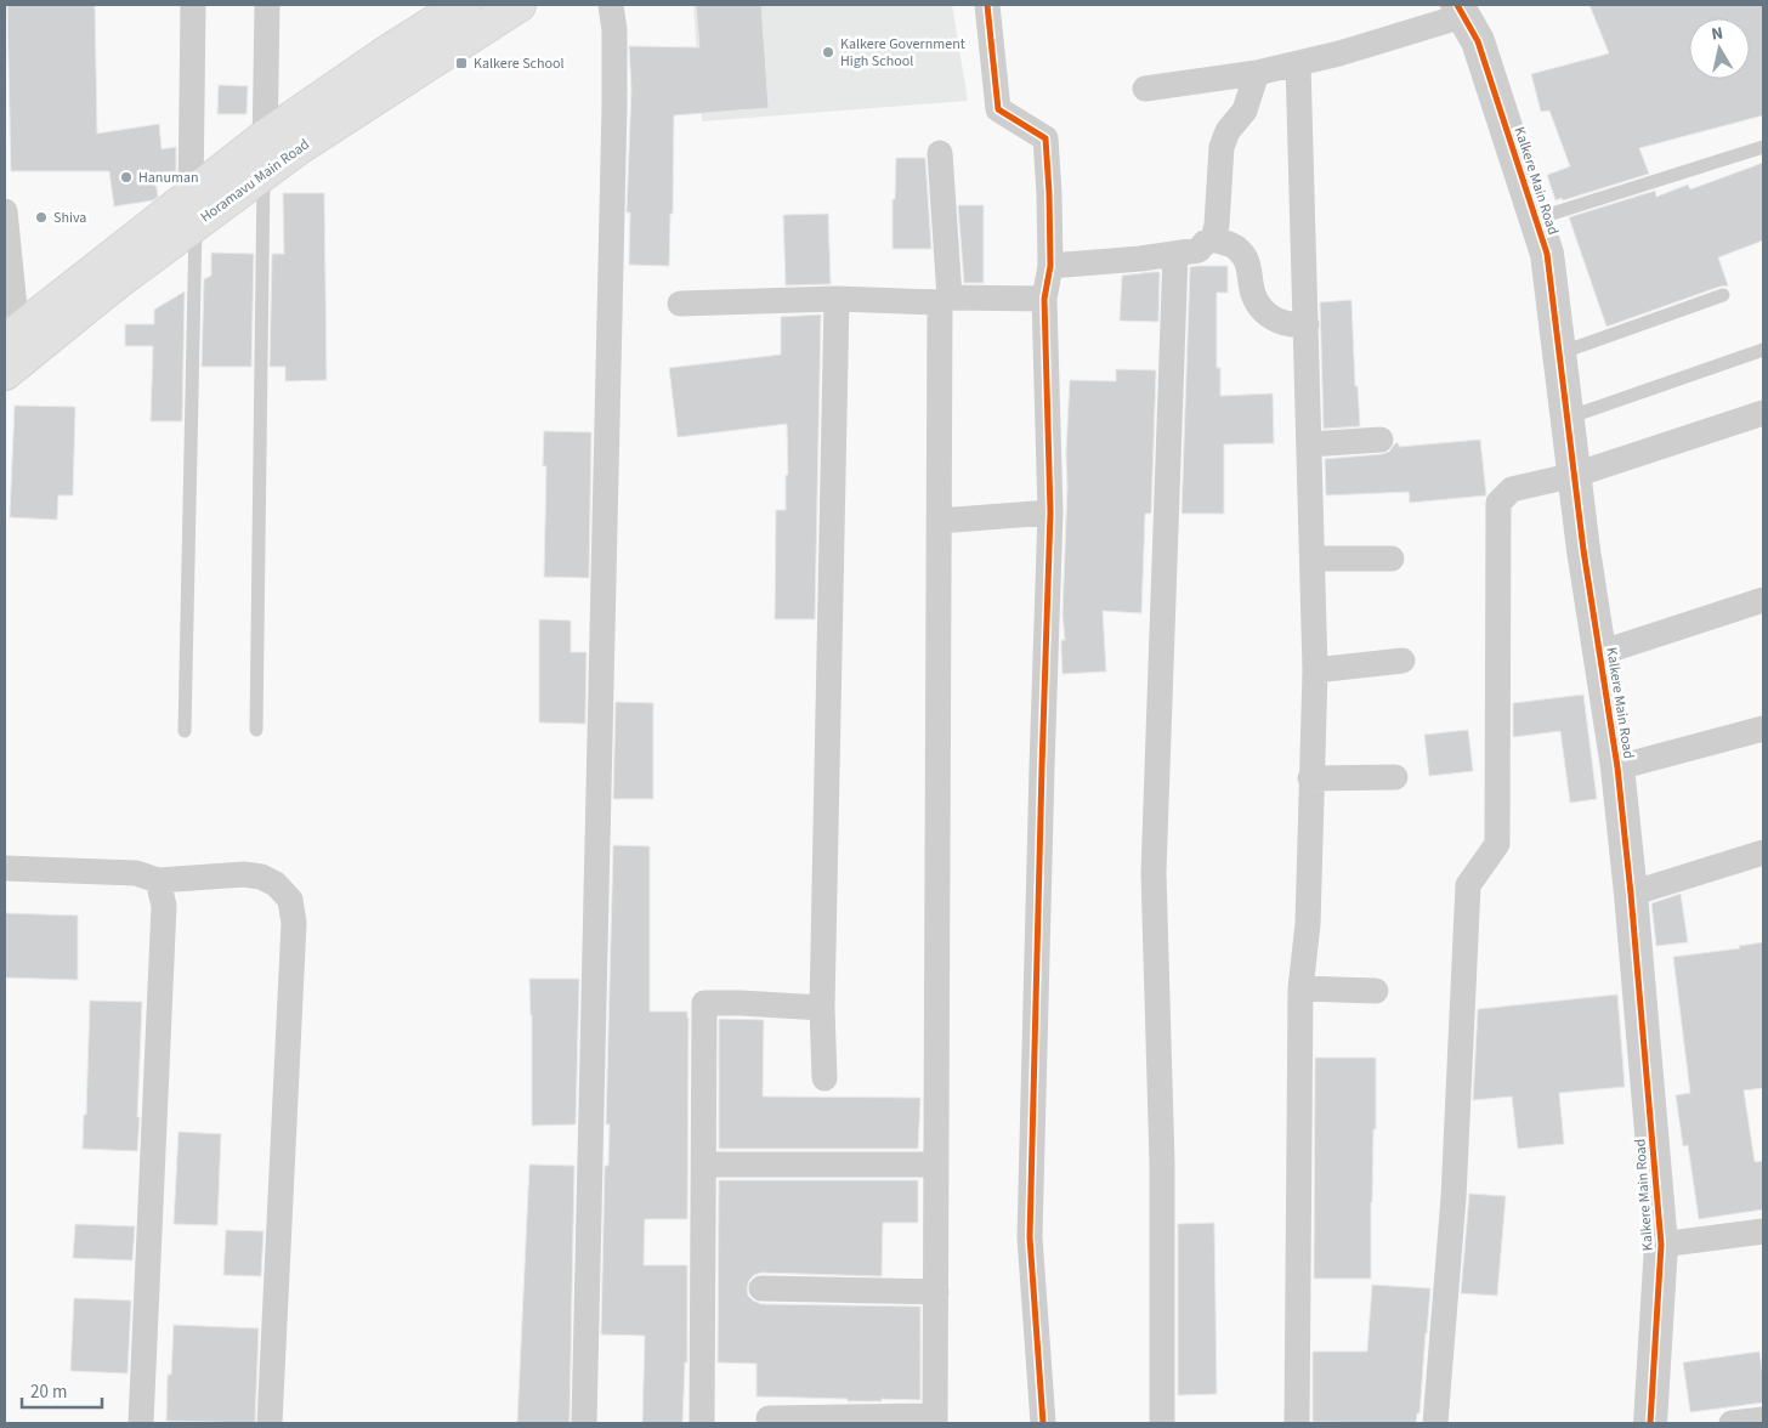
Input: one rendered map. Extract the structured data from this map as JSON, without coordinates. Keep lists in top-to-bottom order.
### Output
{
  "streets": {
    "main road": ["Horamavu Main Road"],
    "street": ["Kalkere Main Road"]
  },
  "places": {
    "other": ["Kalkere Government High School", "Hanuman", "Shiva"],
    "transit": ["Kalkere School"]
  },
  "scale_bar": "20 m",
  "north": "top"
}
